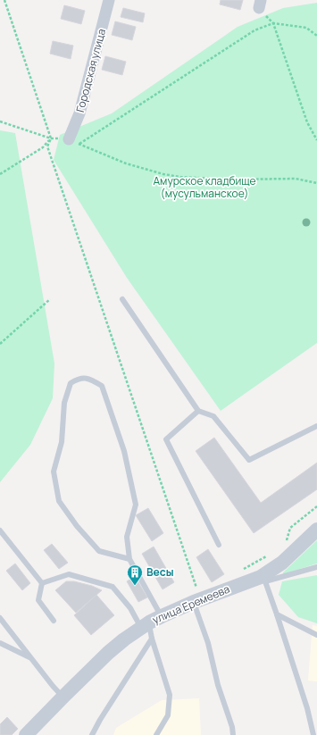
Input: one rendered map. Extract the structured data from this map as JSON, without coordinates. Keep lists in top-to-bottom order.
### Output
{
  "streets": {
    "street": ["Городская улица", "улица Еремеева"]
  },
  "parks": ["Амурское кладбище (мусульманское)"],
  "places": {
    "building": ["Весы"]
  }
}
